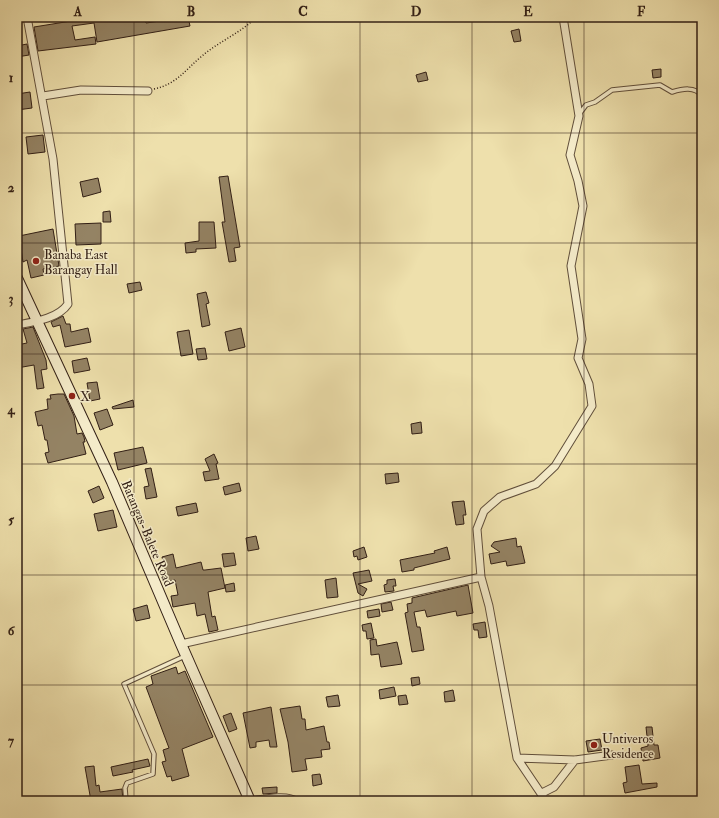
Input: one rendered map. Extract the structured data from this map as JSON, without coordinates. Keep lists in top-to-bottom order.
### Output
{
  "streets": {
    "main road": ["Batangas-Balete Road"]
  },
  "places": ["Banaba East Barangay Hall", "X", "Untiveros Residence"],
  "grid": {
    "columns": [
      "A",
      "B",
      "C",
      "D",
      "E",
      "F"
    ],
    "rows": [
      "1",
      "2",
      "3",
      "4",
      "5",
      "6",
      "7"
    ]
  }
}
